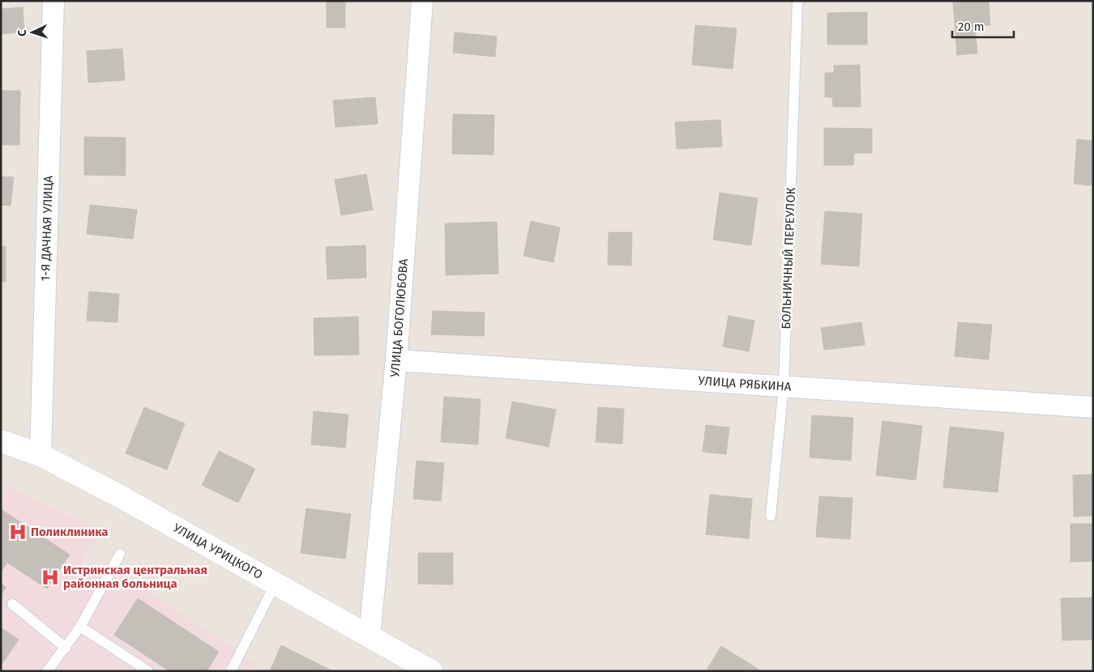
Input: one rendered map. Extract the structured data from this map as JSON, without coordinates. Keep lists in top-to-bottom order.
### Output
{
  "streets": {
    "street": [
      "1-Я ДАЧНАЯ УЛИЦА",
      "УЛИЦА БОГОЛЮБОВА",
      "УЛИЦА РЯБКИНА",
      "УЛИЦА УРИЦКОГО"
    ],
    "lane": ["БОЛЬНИЧНЫЙ ПЕРЕУЛОК"]
  },
  "crossings": [
    ["1-Я ДАЧНАЯ УЛИЦА", "УЛИЦА УРИЦКОГО"],
    ["БОЛЬНИЧНЫЙ ПЕРЕУЛОК", "УЛИЦА РЯБКИНА"],
    ["УЛИЦА БОГОЛЮБОВА", "УЛИЦА РЯБКИНА"],
    ["УЛИЦА БОГОЛЮБОВА", "УЛИЦА УРИЦКОГО"]
  ],
  "places": {
    "hospital": ["Поликлиника", "Истринская центральная районная больница"]
  },
  "scale_bar": "20 m",
  "north": "left"
}
